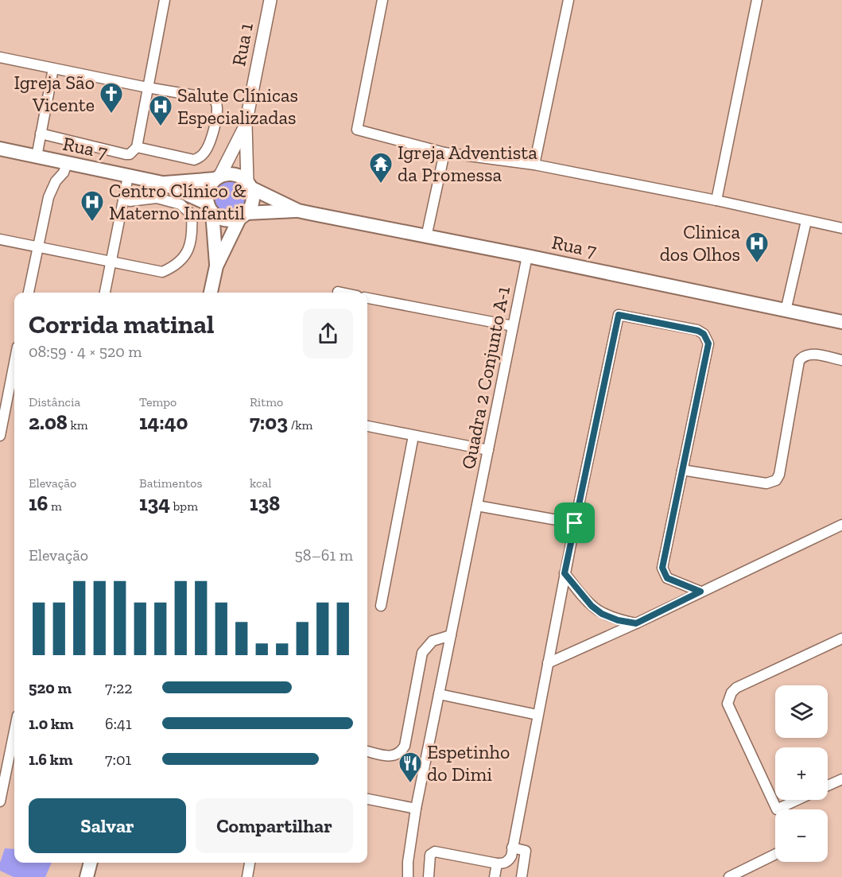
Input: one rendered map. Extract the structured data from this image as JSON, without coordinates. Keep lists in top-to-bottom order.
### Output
{
  "streets": {
    "main road": ["Rua 7"],
    "street": ["Rua 1", "Quadra 2 Conjunto A-1"]
  },
  "crossings": [
    ["Rua 7", "Quadra 2 Conjunto A-1"]
  ],
  "places": {
    "church": ["Igreja São Vicente"],
    "hospital": ["Salute Clínicas Especializadas", "Centro Clínico & Materno Infantil", "Clinica dos Olhos"],
    "temple": ["Igreja Adventista da Promessa"],
    "restaurant": ["Espetinho do Dimi"]
  },
  "page": {
    "heading": ["Corrida matinal", "08:59 · 4 × 520 m"],
    "stats": [
      ["Distância", "2.08 km"],
      ["Tempo", "14:40"],
      ["Ritmo", "7:03 /km"],
      ["Elevação", "16 m"],
      ["Batimentos", "134 bpm"],
      ["kcal", "138"]
    ],
    "chart": ["Elevação", "58–61 m"],
    "list": [
      {
        "name": "520 m",
        "note": "7:22"
      },
      {
        "name": "1.0 km",
        "note": "6:41"
      },
      {
        "name": "1.6 km",
        "note": "7:01"
      }
    ],
    "map_buttons": ["+", "−"],
    "buttons": ["Salvar", "Compartilhar"]
  }
}
